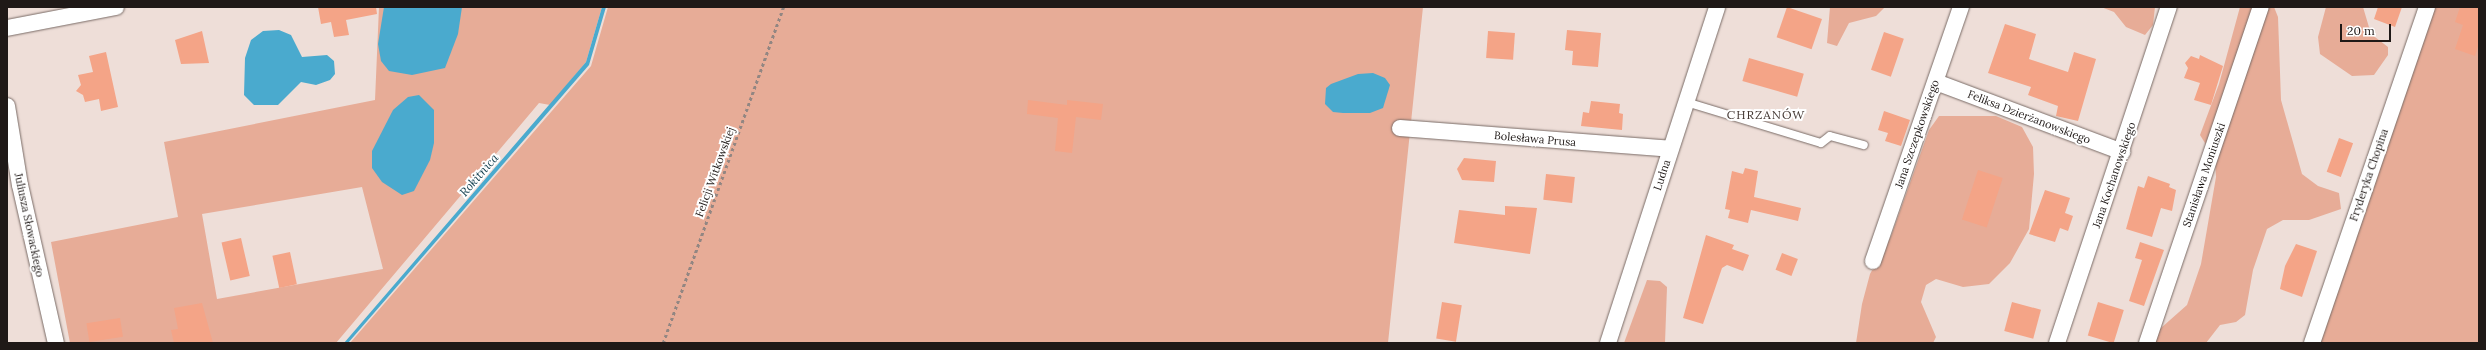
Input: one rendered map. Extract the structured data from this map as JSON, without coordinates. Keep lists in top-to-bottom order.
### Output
{
  "streets": {
    "street": [
      "Feliksa Dzierżanowskiego",
      "Jana Szczepkowskiego",
      "Bolesława Prusa",
      "Ludna",
      "Jana Kochanowskiego",
      "Stanisława Moniuszki",
      "Fryderyka Chopina",
      "Juliusza Słowackiego"
    ],
    "path": ["Felicji Witkowskiej"]
  },
  "crossings": [
    ["Feliksa Dzierżanowskiego", "Jana Szczepkowskiego"],
    ["Feliksa Dzierżanowskiego", "Jana Kochanowskiego"],
    ["Bolesława Prusa", "Ludna"]
  ],
  "districts": ["CHRZANÓW"],
  "water": ["Rokitnica"],
  "scale_bar": "20 m"
}
